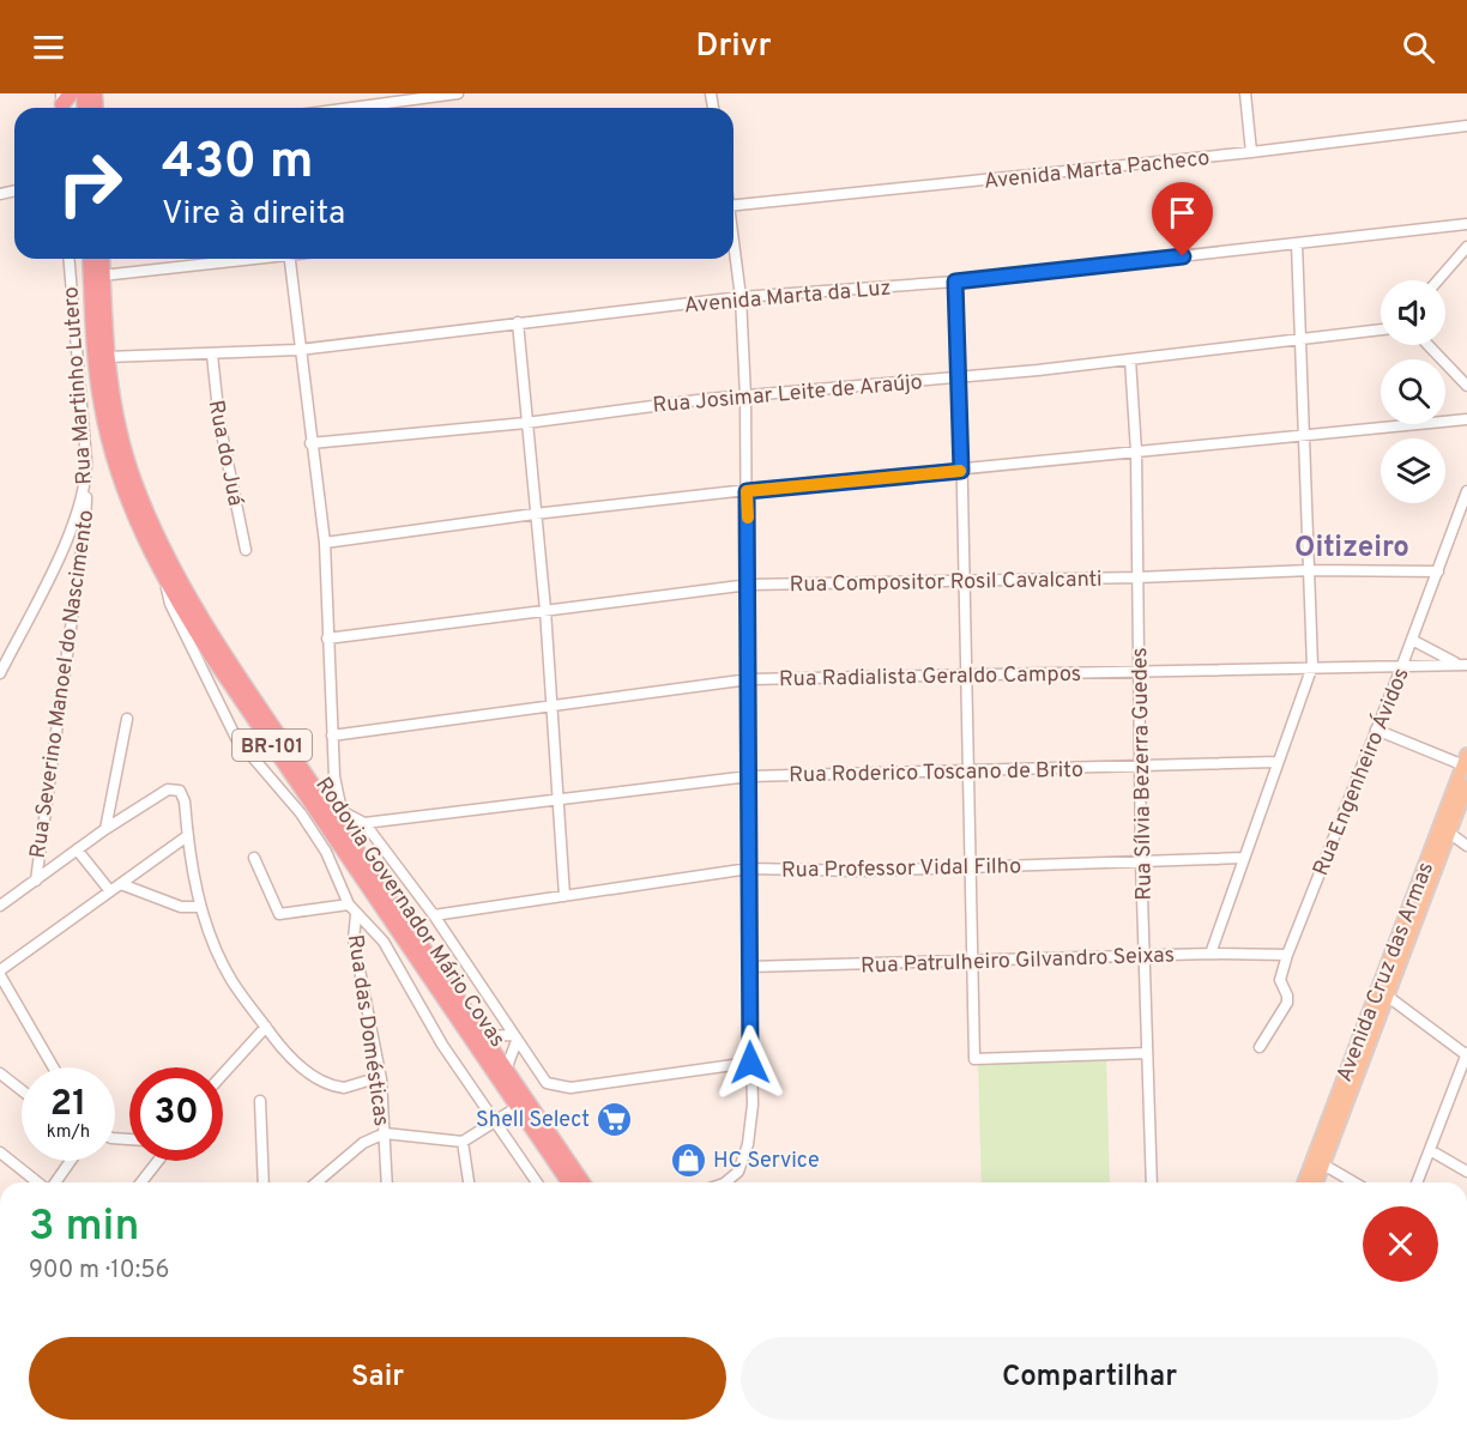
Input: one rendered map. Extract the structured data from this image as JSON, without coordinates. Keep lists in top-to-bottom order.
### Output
{
  "streets": {
    "highway": ["BR-101", "Rodovia Governador Mário Covas"],
    "main road": ["Avenida Cruz das Armas"],
    "street": [
      "Avenida Marta Pacheco",
      "Avenida Marta da Luz",
      "Rua Martinho Lutero",
      "Rua Josimar Leite de Araújo",
      "Rua do Juá",
      "Rua Compositor Rosil Cavalcanti",
      "Rua Radialista Geraldo Campos",
      "Rua Severino Manoel do Nascimento",
      "Rua Roderico Toscano de Brito",
      "Rua Engenheiro Ávidos",
      "Rua Sílvia Bezerra Guedes",
      "Rua Professor Vidal Filho",
      "Rua Patrulheiro Gilvandro Seixas",
      "Rua das Domésticas"
    ]
  },
  "crossings": [
    ["Avenida Marta da Luz", "Rua do Juá"],
    ["Avenida Marta da Luz", "Rodovia Governador Mário Covas"],
    ["Rua Martinho Lutero", "Rua Severino Manoel do Nascimento"],
    ["Rua Josimar Leite de Araújo", "Rua Sílvia Bezerra Guedes"],
    ["Rua Compositor Rosil Cavalcanti", "Rua Engenheiro Ávidos"],
    ["Rua Compositor Rosil Cavalcanti", "Rua Sílvia Bezerra Guedes"],
    ["Rua Radialista Geraldo Campos", "Rua Engenheiro Ávidos"],
    ["Rua Radialista Geraldo Campos", "Rua Sílvia Bezerra Guedes"],
    ["Rua Roderico Toscano de Brito", "Rua Sílvia Bezerra Guedes"],
    ["Rua Engenheiro Ávidos", "Rua Patrulheiro Gilvandro Seixas"],
    ["Rua Sílvia Bezerra Guedes", "Rua Professor Vidal Filho"],
    ["Rua Sílvia Bezerra Guedes", "Rua Patrulheiro Gilvandro Seixas"]
  ],
  "districts": ["Oitizeiro"],
  "places": {
    "supermarket": ["Shell Select"],
    "shop": ["HC Service"]
  },
  "page": {
    "header": "Drivr",
    "turn": ["430 m", "Vire à direita"],
    "speed": "21 km/h",
    "limit": "30",
    "heading": ["3 min", "900 m · 10:56"],
    "buttons": ["Sair", "Compartilhar"]
  }
}
